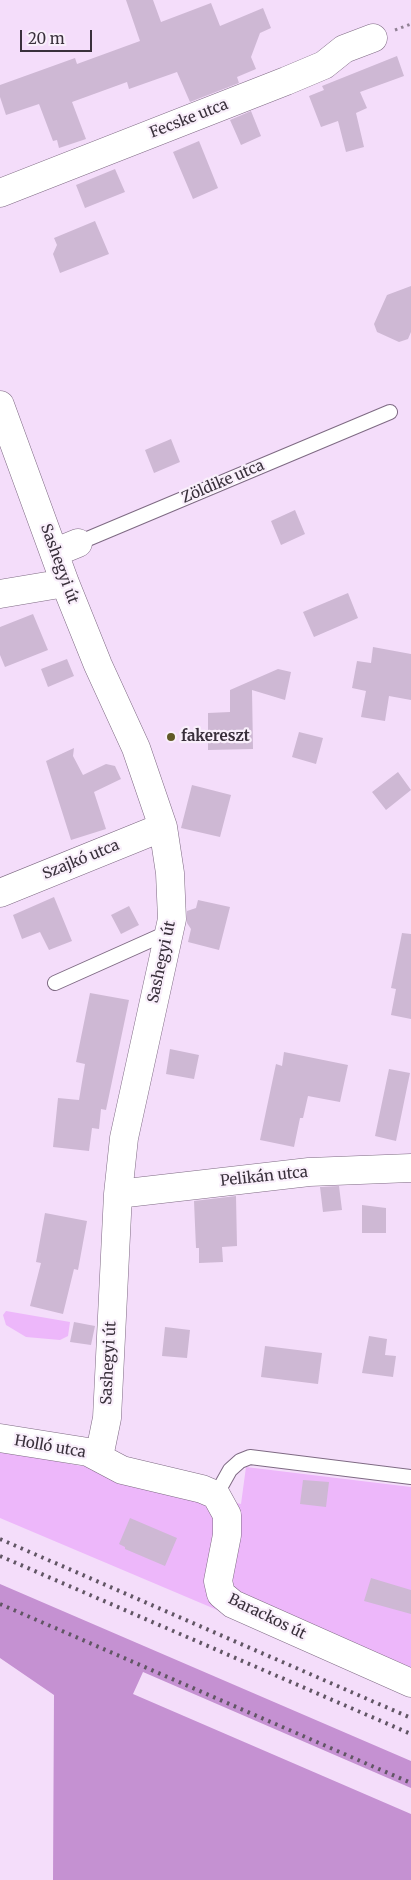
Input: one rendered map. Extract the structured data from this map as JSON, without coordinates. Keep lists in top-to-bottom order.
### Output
{
  "streets": {
    "street": [
      "Fecske utca",
      "Sashegyi út",
      "Szajkó utca",
      "Pelikán utca",
      "Holló utca",
      "Barackos út"
    ],
    "lane": ["Zöldike utca"]
  },
  "crossings": [
    ["Zöldike utca", "Sashegyi út"],
    ["Sashegyi út", "Szajkó utca"],
    ["Sashegyi út", "Pelikán utca"],
    ["Sashegyi út", "Holló utca"]
  ],
  "places": ["fakereszt"],
  "scale_bar": "20 m"
}
